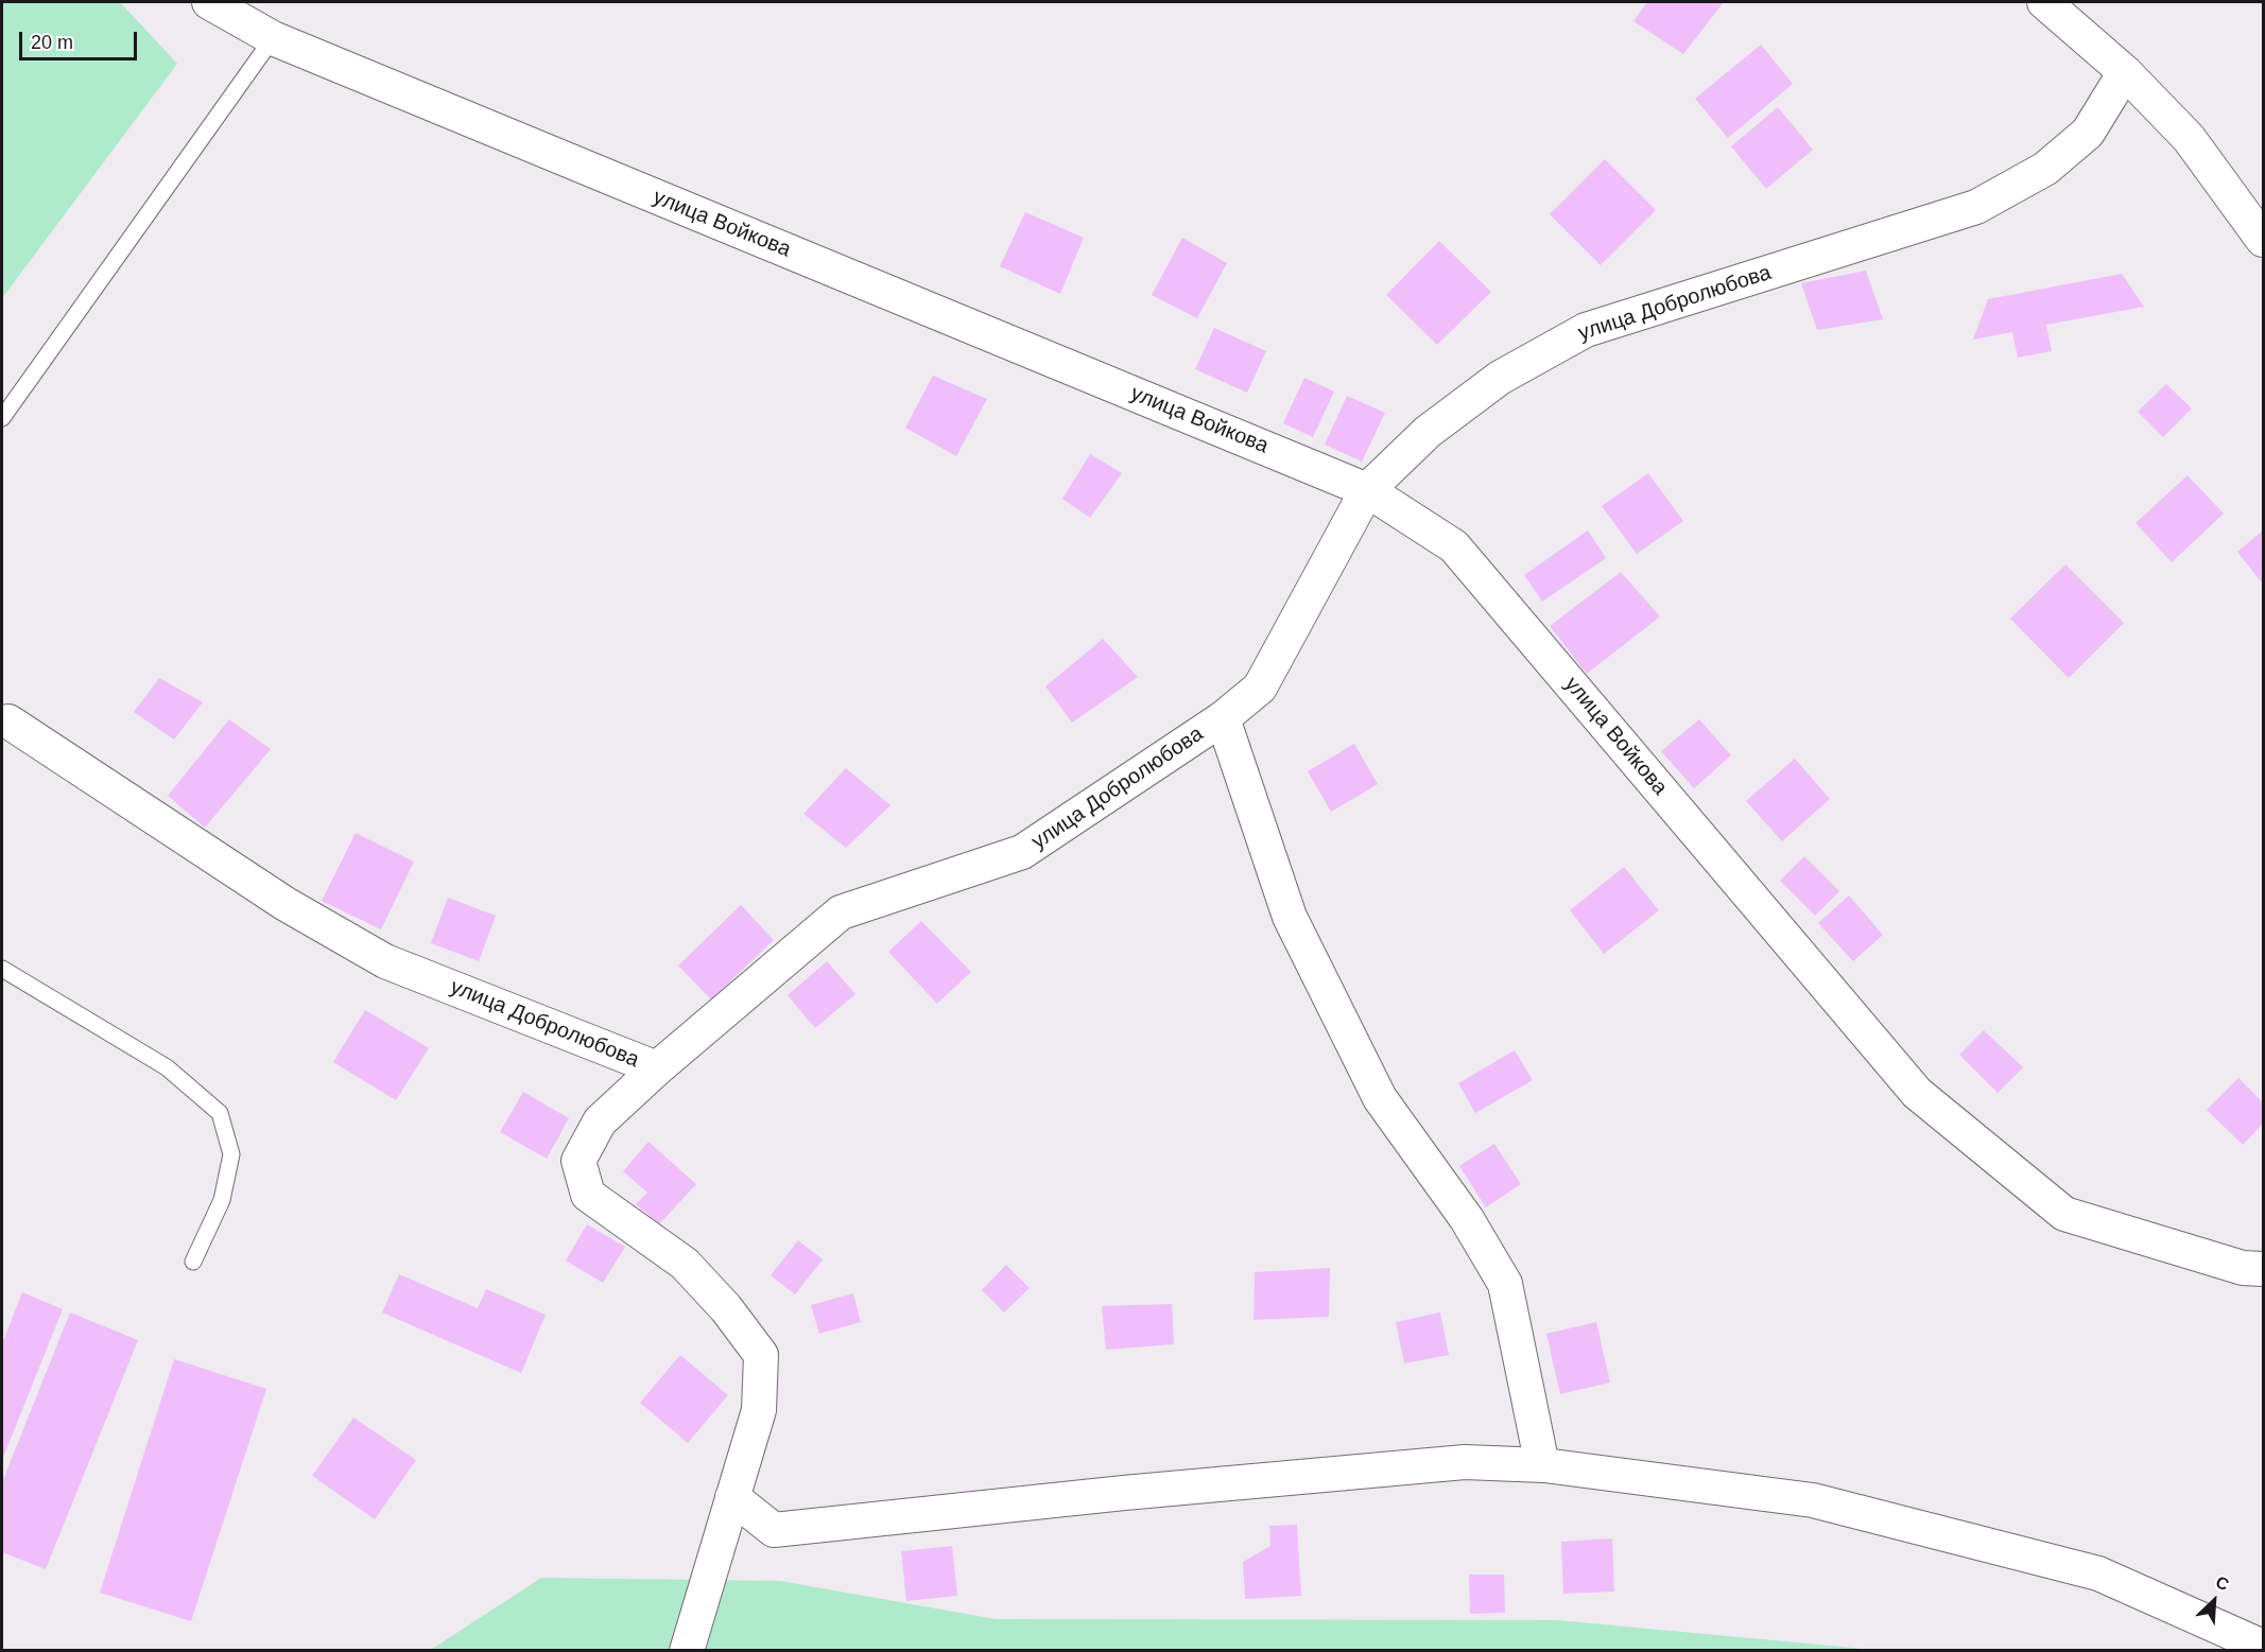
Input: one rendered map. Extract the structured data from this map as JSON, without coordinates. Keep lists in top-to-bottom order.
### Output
{
  "streets": {
    "street": ["улица Войкова", "улица Добролюбова"]
  },
  "crossings": [
    ["улица Войкова", "улица Добролюбова"]
  ],
  "scale_bar": "20 m",
  "north": "top right"
}
